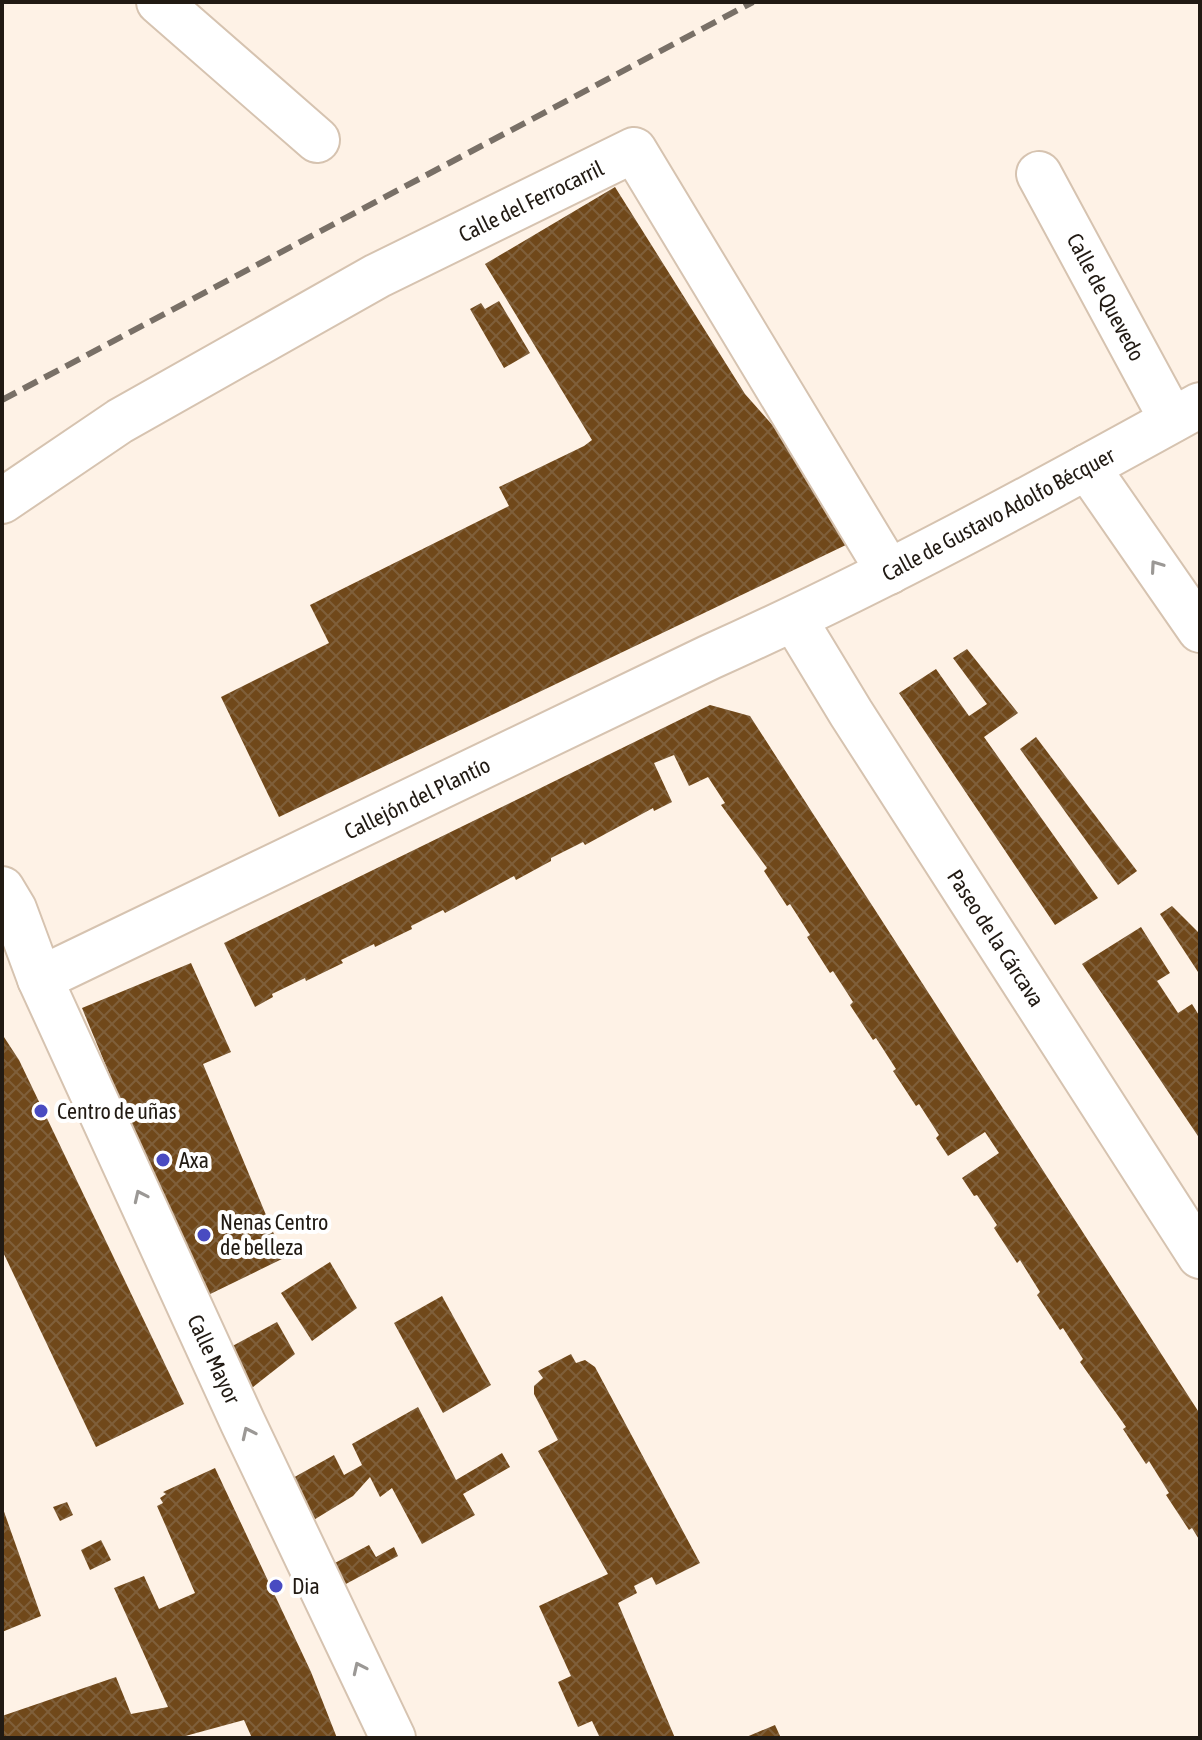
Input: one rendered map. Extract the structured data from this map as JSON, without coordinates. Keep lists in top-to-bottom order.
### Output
{
  "streets": {
    "street": [
      "Calle del Ferrocarril",
      "Calle de Quevedo",
      "Calle de Gustavo Adolfo Bécquer",
      "Callejón del Plantío",
      "Paseo de la Cárcava",
      "Calle Mayor"
    ]
  },
  "crossings": [
    ["Calle del Ferrocarril", "Calle de Gustavo Adolfo Bécquer"],
    ["Calle de Quevedo", "Calle de Gustavo Adolfo Bécquer"],
    ["Calle de Gustavo Adolfo Bécquer", "Callejón del Plantío"],
    ["Calle de Gustavo Adolfo Bécquer", "Paseo de la Cárcava"],
    ["Callejón del Plantío", "Paseo de la Cárcava"],
    ["Callejón del Plantío", "Calle Mayor"]
  ],
  "one_way": ["Calle Mayor"],
  "places": [
    "Centro de uñas",
    "Axa",
    "Nenas Centro de belleza",
    "Dia"
  ]
}
